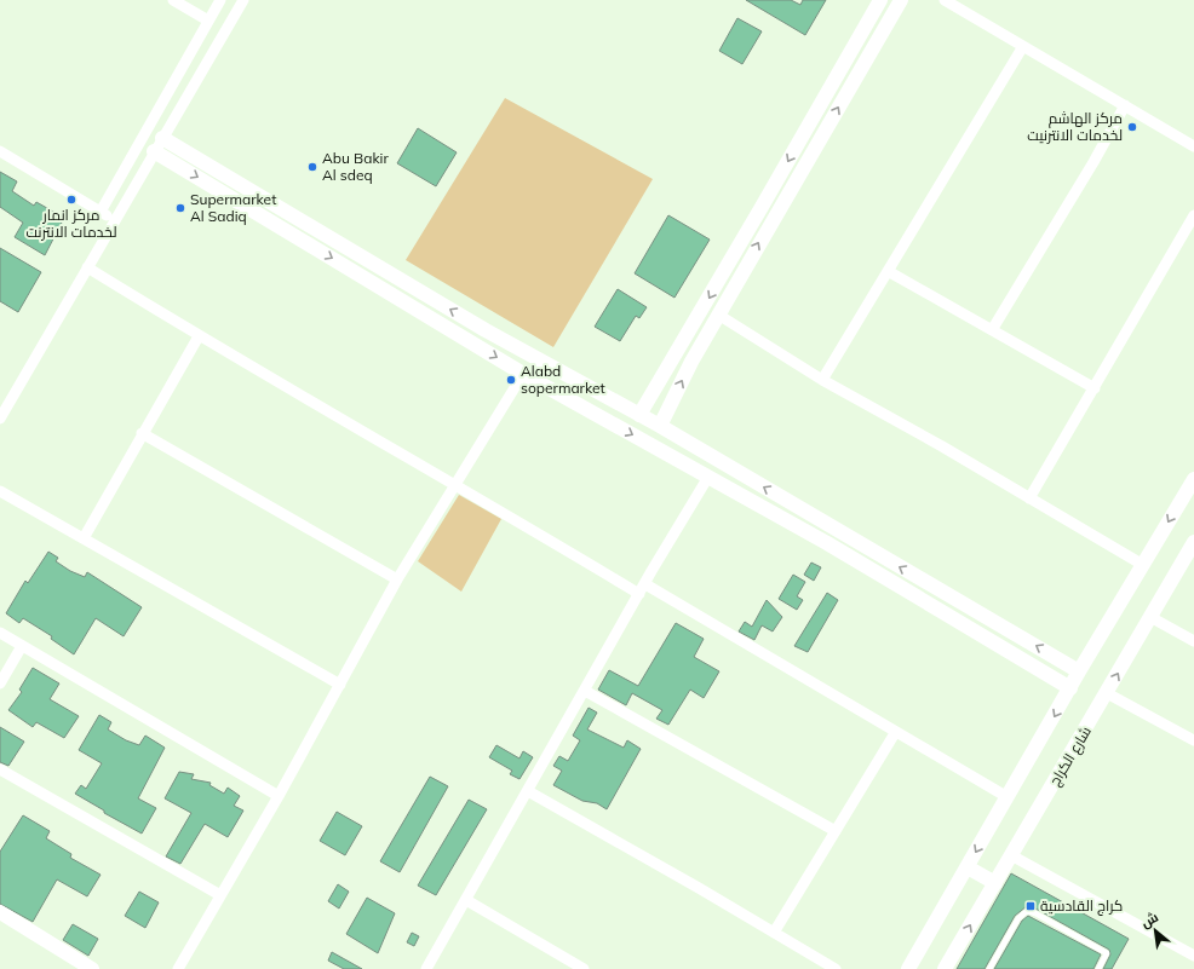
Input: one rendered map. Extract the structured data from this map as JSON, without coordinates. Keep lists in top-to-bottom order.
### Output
{
  "streets": {
    "street": ["شارع الكراج"]
  },
  "places": {
    "other": [
      "مركز الهاشم لخدمات الانترنيت",
      "Abu Bakir Al sdeq",
      "مركز انمار لخدمات الانترنت",
      "Supermarket Al Sadiq",
      "Alabd sopermarket"
    ],
    "transit": ["كراج القادسية"]
  },
  "north": "top left"
}
